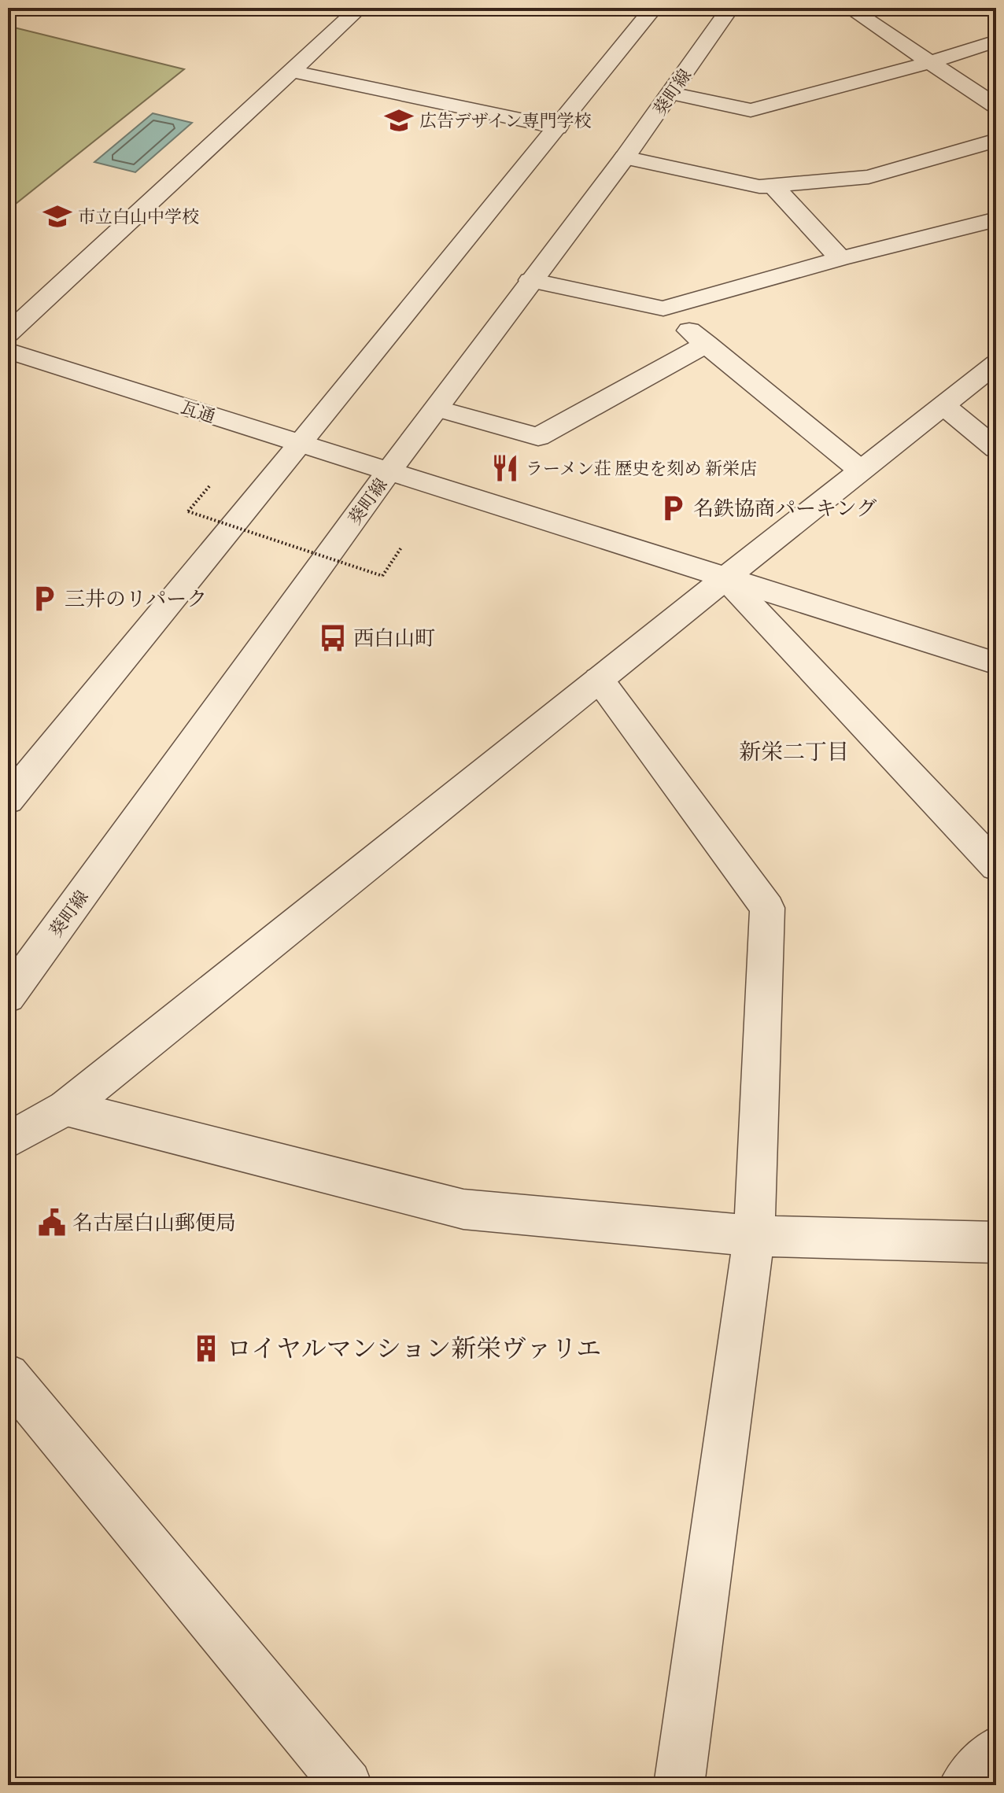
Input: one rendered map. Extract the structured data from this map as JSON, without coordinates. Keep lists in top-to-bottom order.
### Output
{
  "streets": {
    "street": ["葵町線", "瓦通"]
  },
  "crossings": [
    ["葵町線", "瓦通"]
  ],
  "districts": ["新栄二丁目"],
  "places": {
    "school or university": ["広告デザイン専門学校", "市立白山中学校"],
    "restaurant": ["ラーメン荘 歴史を刻め 新栄店"],
    "parking": ["名鉄協商パーキング", "三井のリパーク"],
    "bus stop": ["西白山町"],
    "public building": ["名古屋白山郵便局"],
    "building": ["ロイヤルマンション新栄ヴァリエ"]
  }
}
